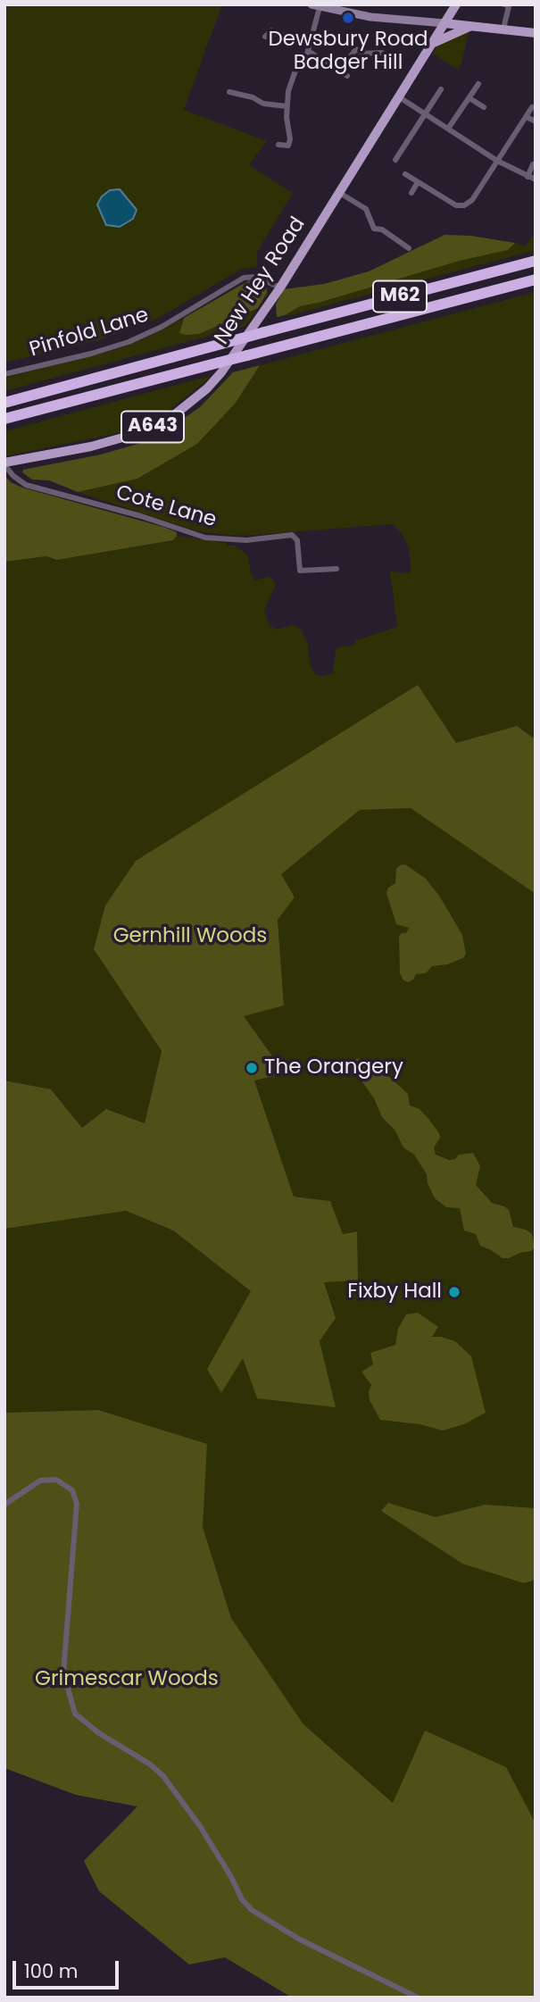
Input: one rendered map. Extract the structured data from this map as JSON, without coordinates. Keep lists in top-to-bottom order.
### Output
{
  "streets": {
    "highway": ["M62"],
    "main road": ["New Hey Road", "A643"],
    "street": ["Pinfold Lane", "Cote Lane"]
  },
  "crossings": [
    ["New Hey Road", "Pinfold Lane"],
    ["New Hey Road", "Cote Lane"]
  ],
  "parks": ["Gernhill Woods", "Grimescar Woods"],
  "places": ["Dewsbury Road Badger Hill", "The Orangery", "Fixby Hall"],
  "scale_bar": "100 m"
}
